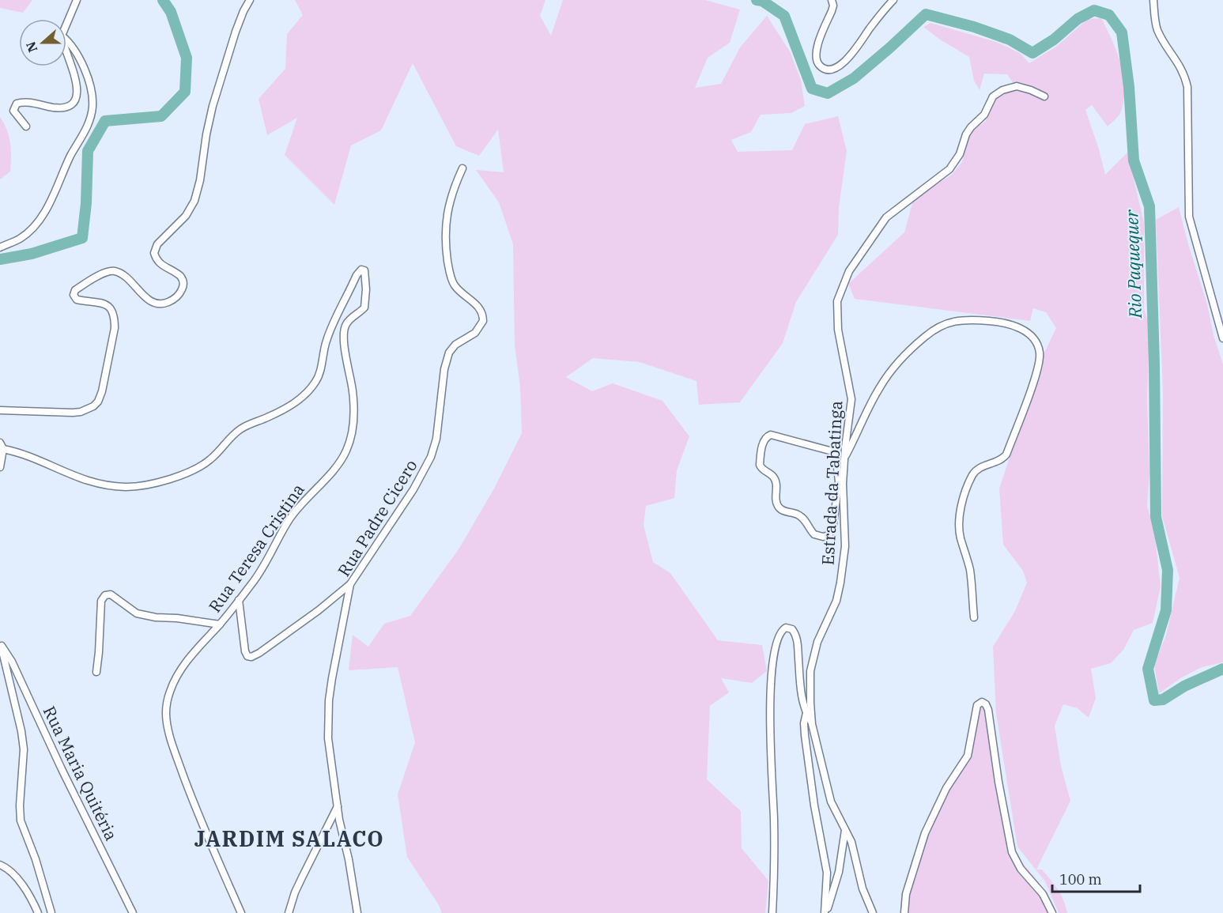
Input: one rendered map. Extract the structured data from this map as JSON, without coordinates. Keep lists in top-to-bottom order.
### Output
{
  "streets": {
    "street": [
      "Estrada da Tabatinga",
      "Rua Padre Cicero",
      "Rua Teresa Cristina",
      "Rua Maria Quitéria"
    ]
  },
  "districts": ["JARDIM SALACO"],
  "water": ["Rio Paquequer"],
  "scale_bar": "100 m",
  "north": "left"
}
